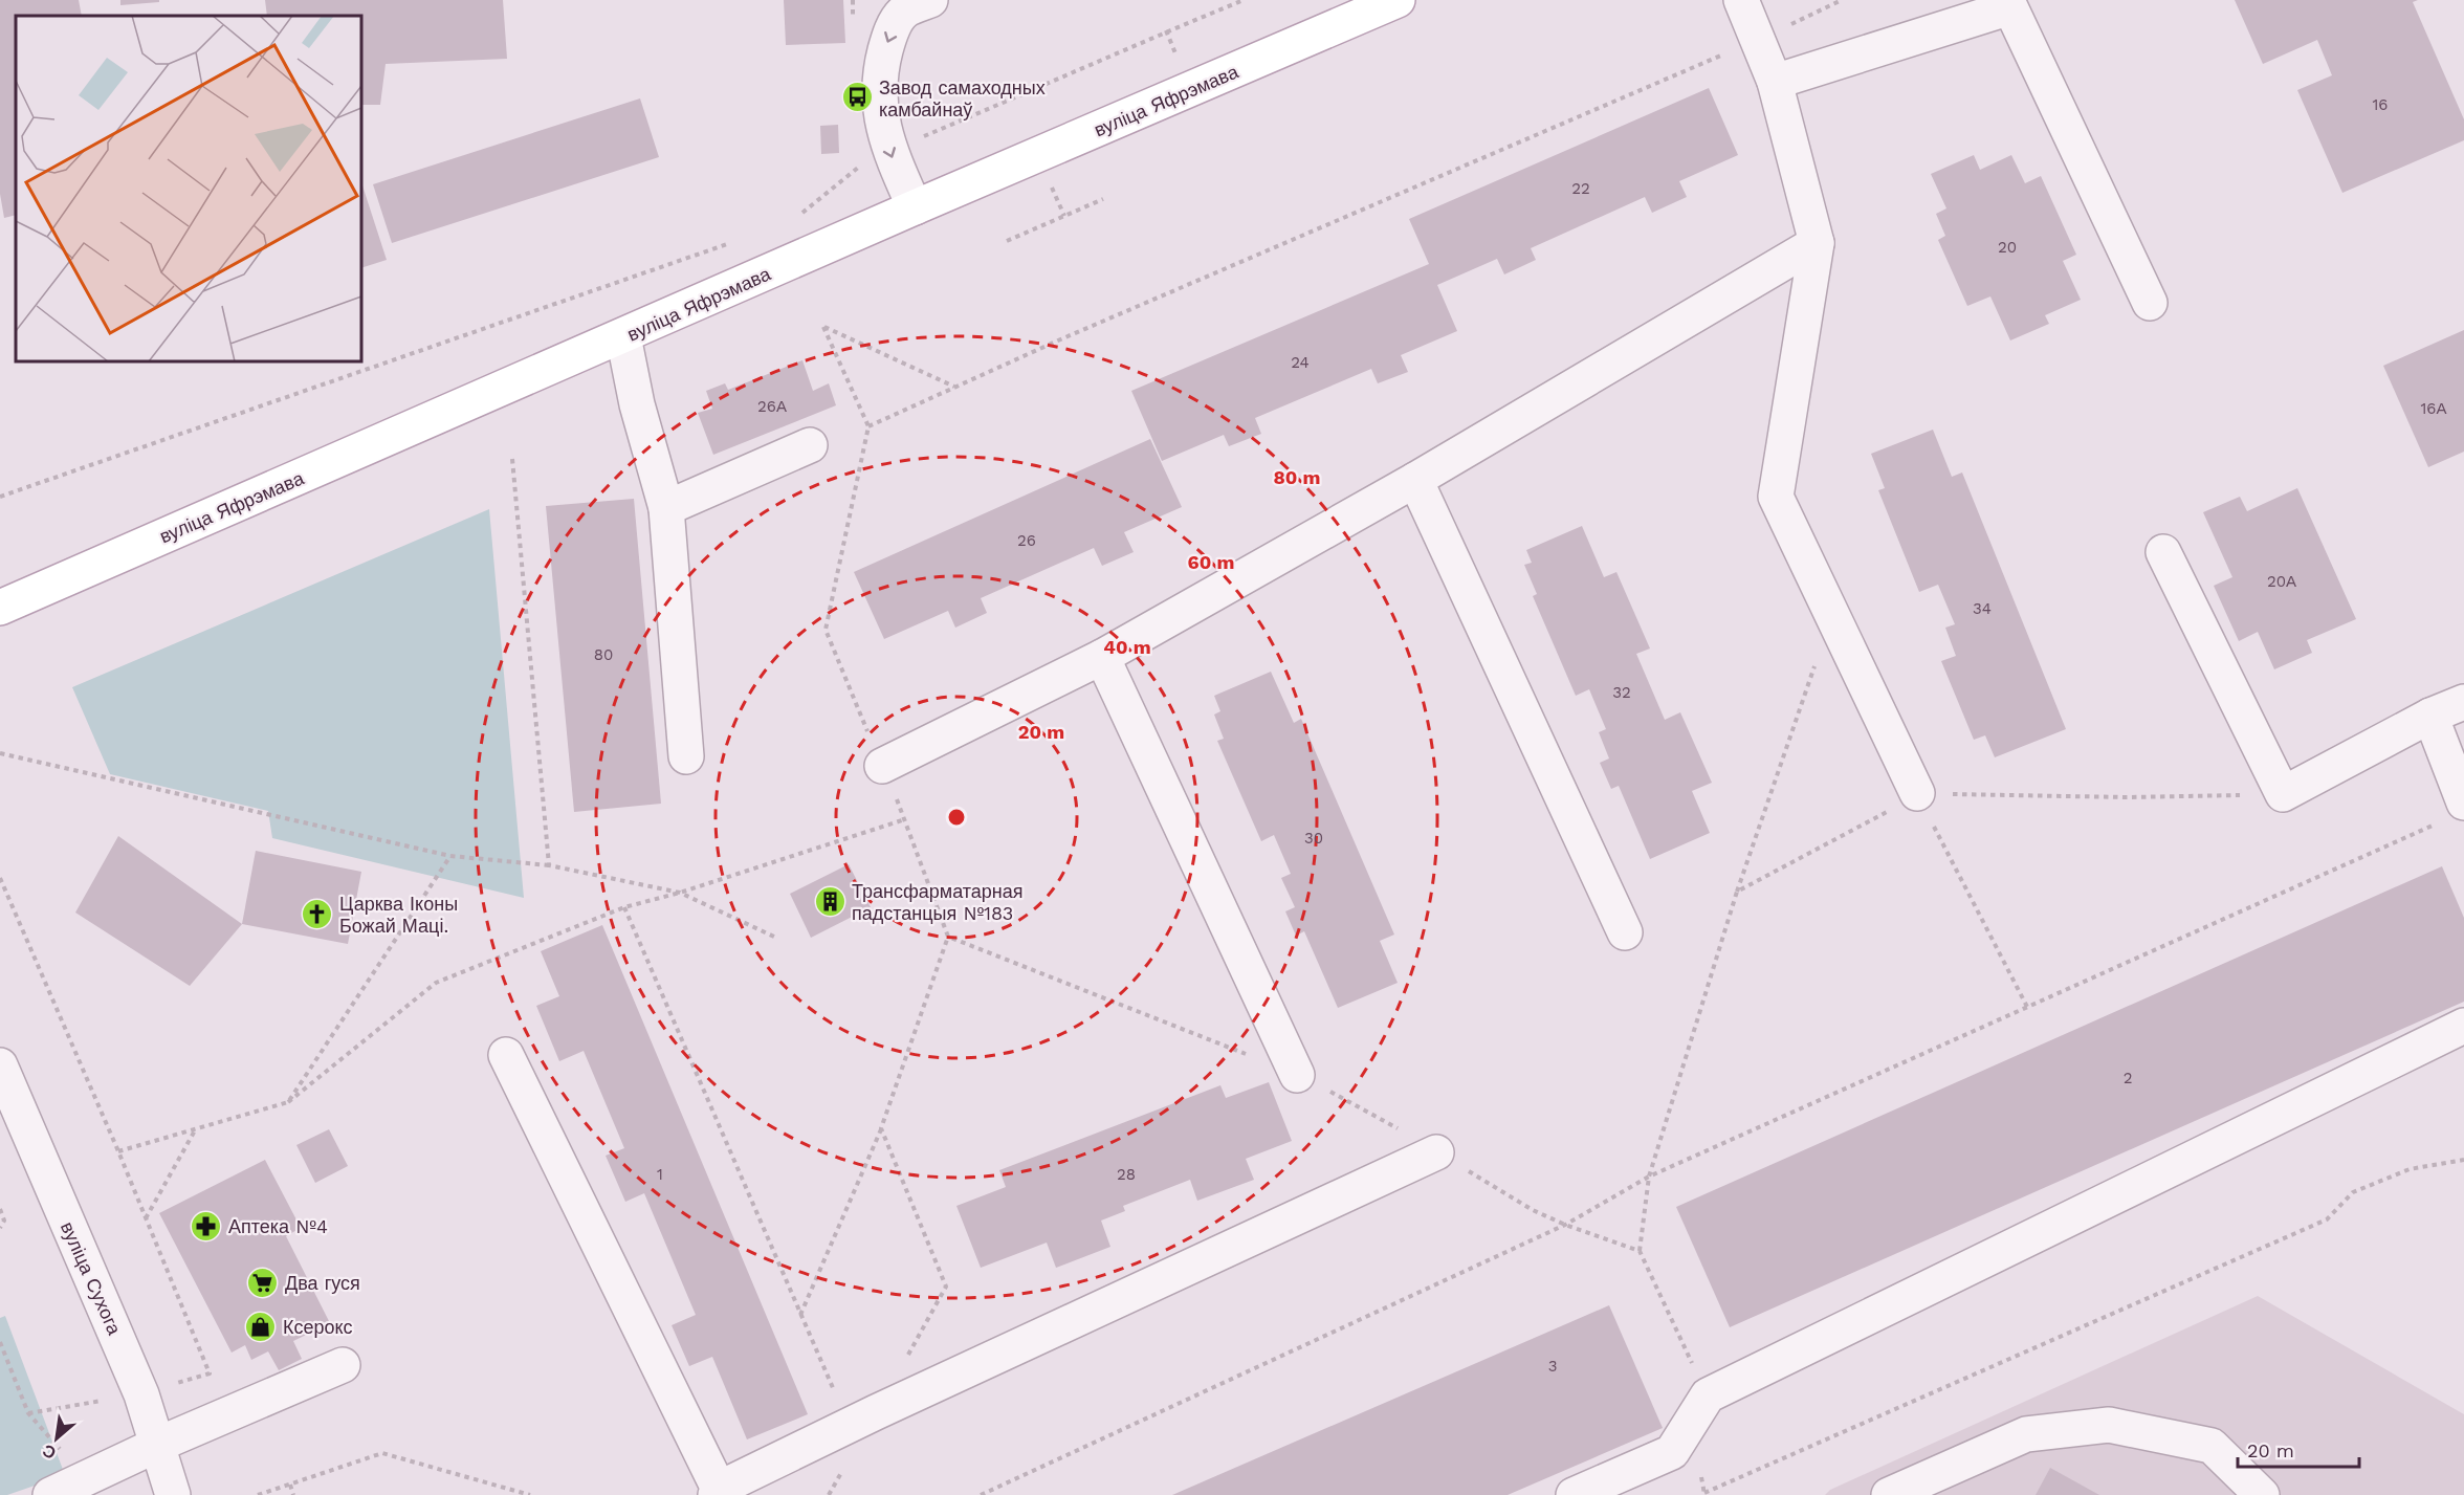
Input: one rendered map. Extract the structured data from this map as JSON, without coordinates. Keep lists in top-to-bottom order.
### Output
{
  "streets": {
    "main road": ["вуліца Яфрэмава"],
    "street": ["вуліца Сухога"]
  },
  "places": {
    "bus stop": ["Завод самаходных камбайнаў"],
    "building": ["Трансфарматарная падстанцыя №183"],
    "church": ["Царква Іконы Божай Маці."],
    "pharmacy": ["Аптека №4"],
    "supermarket": ["Два гуся"],
    "shop": ["Ксерокс"]
  },
  "house_numbers": [
    "16",
    "22",
    "20",
    "24",
    "26А",
    "16А",
    "26",
    "20А",
    "34",
    "80",
    "32",
    "30",
    "2",
    "1",
    "28",
    "3"
  ],
  "scale_bar": "20 m",
  "north": "bottom left",
  "rings": [
    "80 m",
    "60 m",
    "40 m",
    "20 m"
  ]
}
